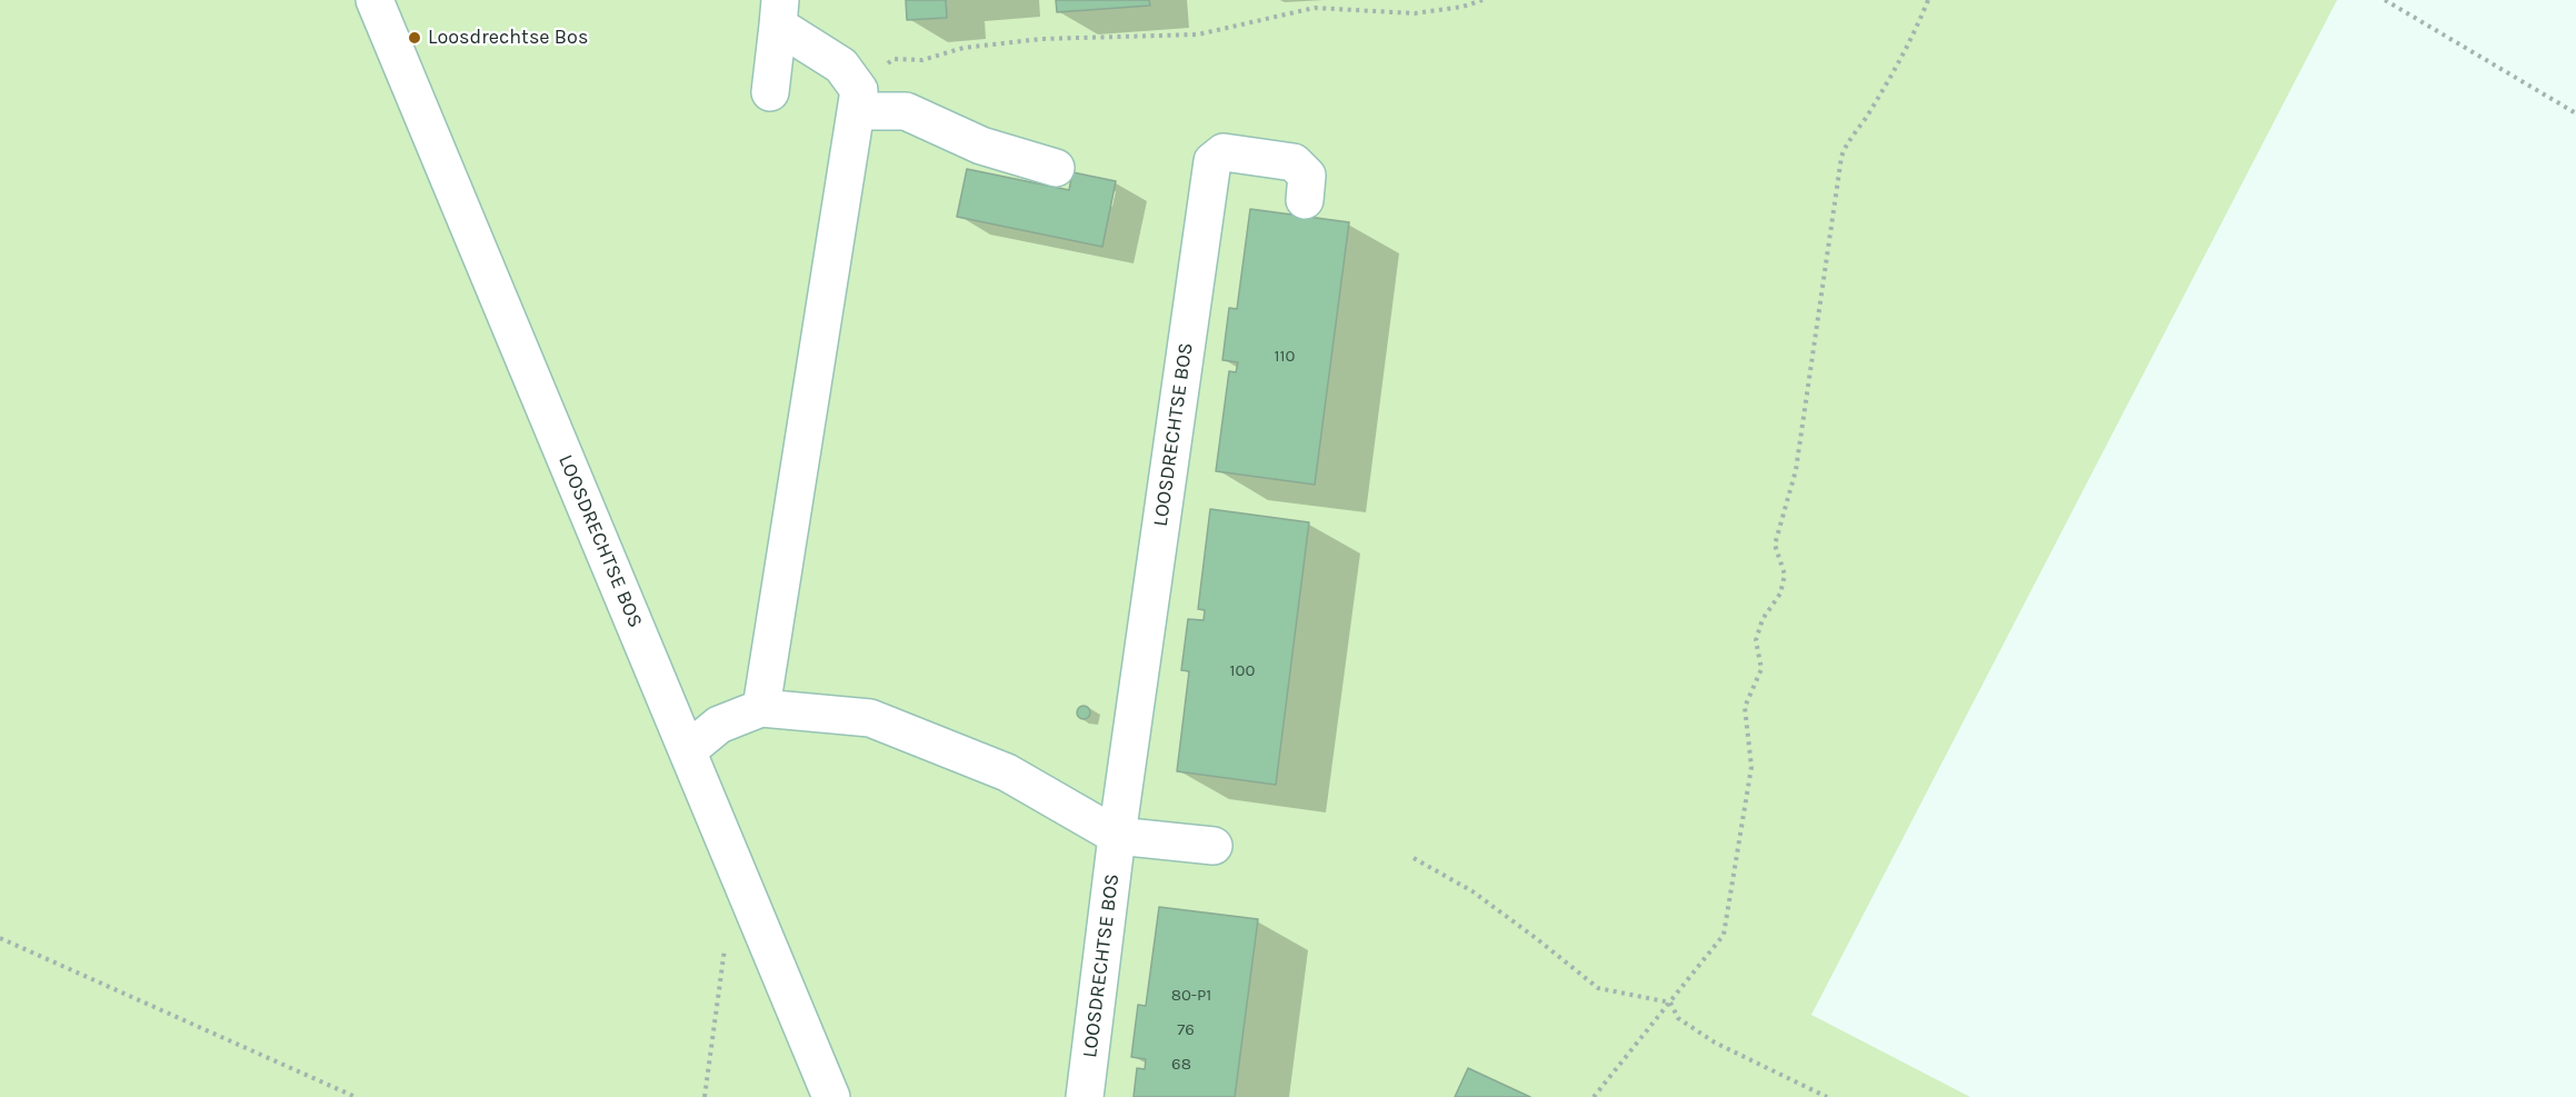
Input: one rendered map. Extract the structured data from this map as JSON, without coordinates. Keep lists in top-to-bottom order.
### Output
{
  "streets": {
    "street": ["LOOSDRECHTSE BOS"]
  },
  "places": ["Loosdrechtse Bos"],
  "house_numbers": [
    "110",
    "100",
    "80-P1",
    "76",
    "68"
  ]
}
